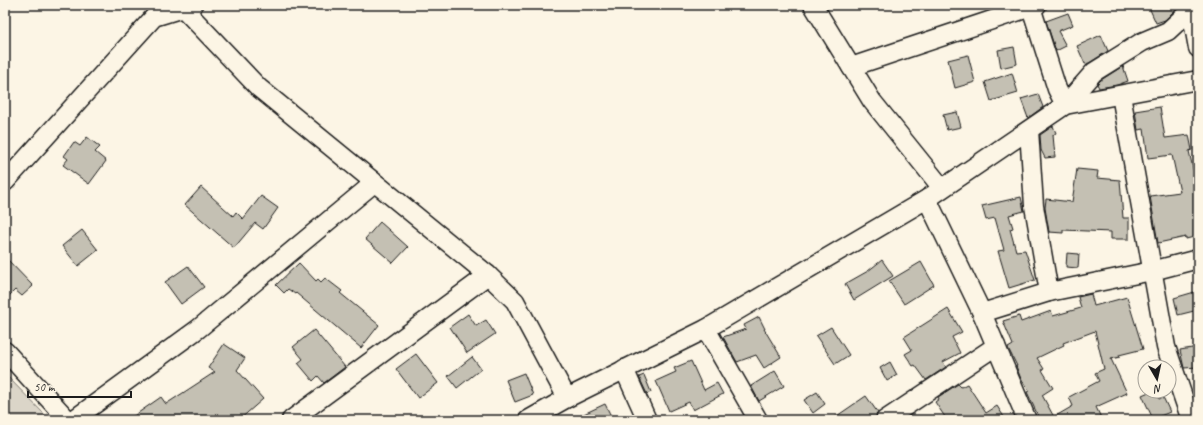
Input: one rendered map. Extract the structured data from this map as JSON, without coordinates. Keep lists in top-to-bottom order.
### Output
{
  "scale_bar": "50 m",
  "north": "bottom"
}
